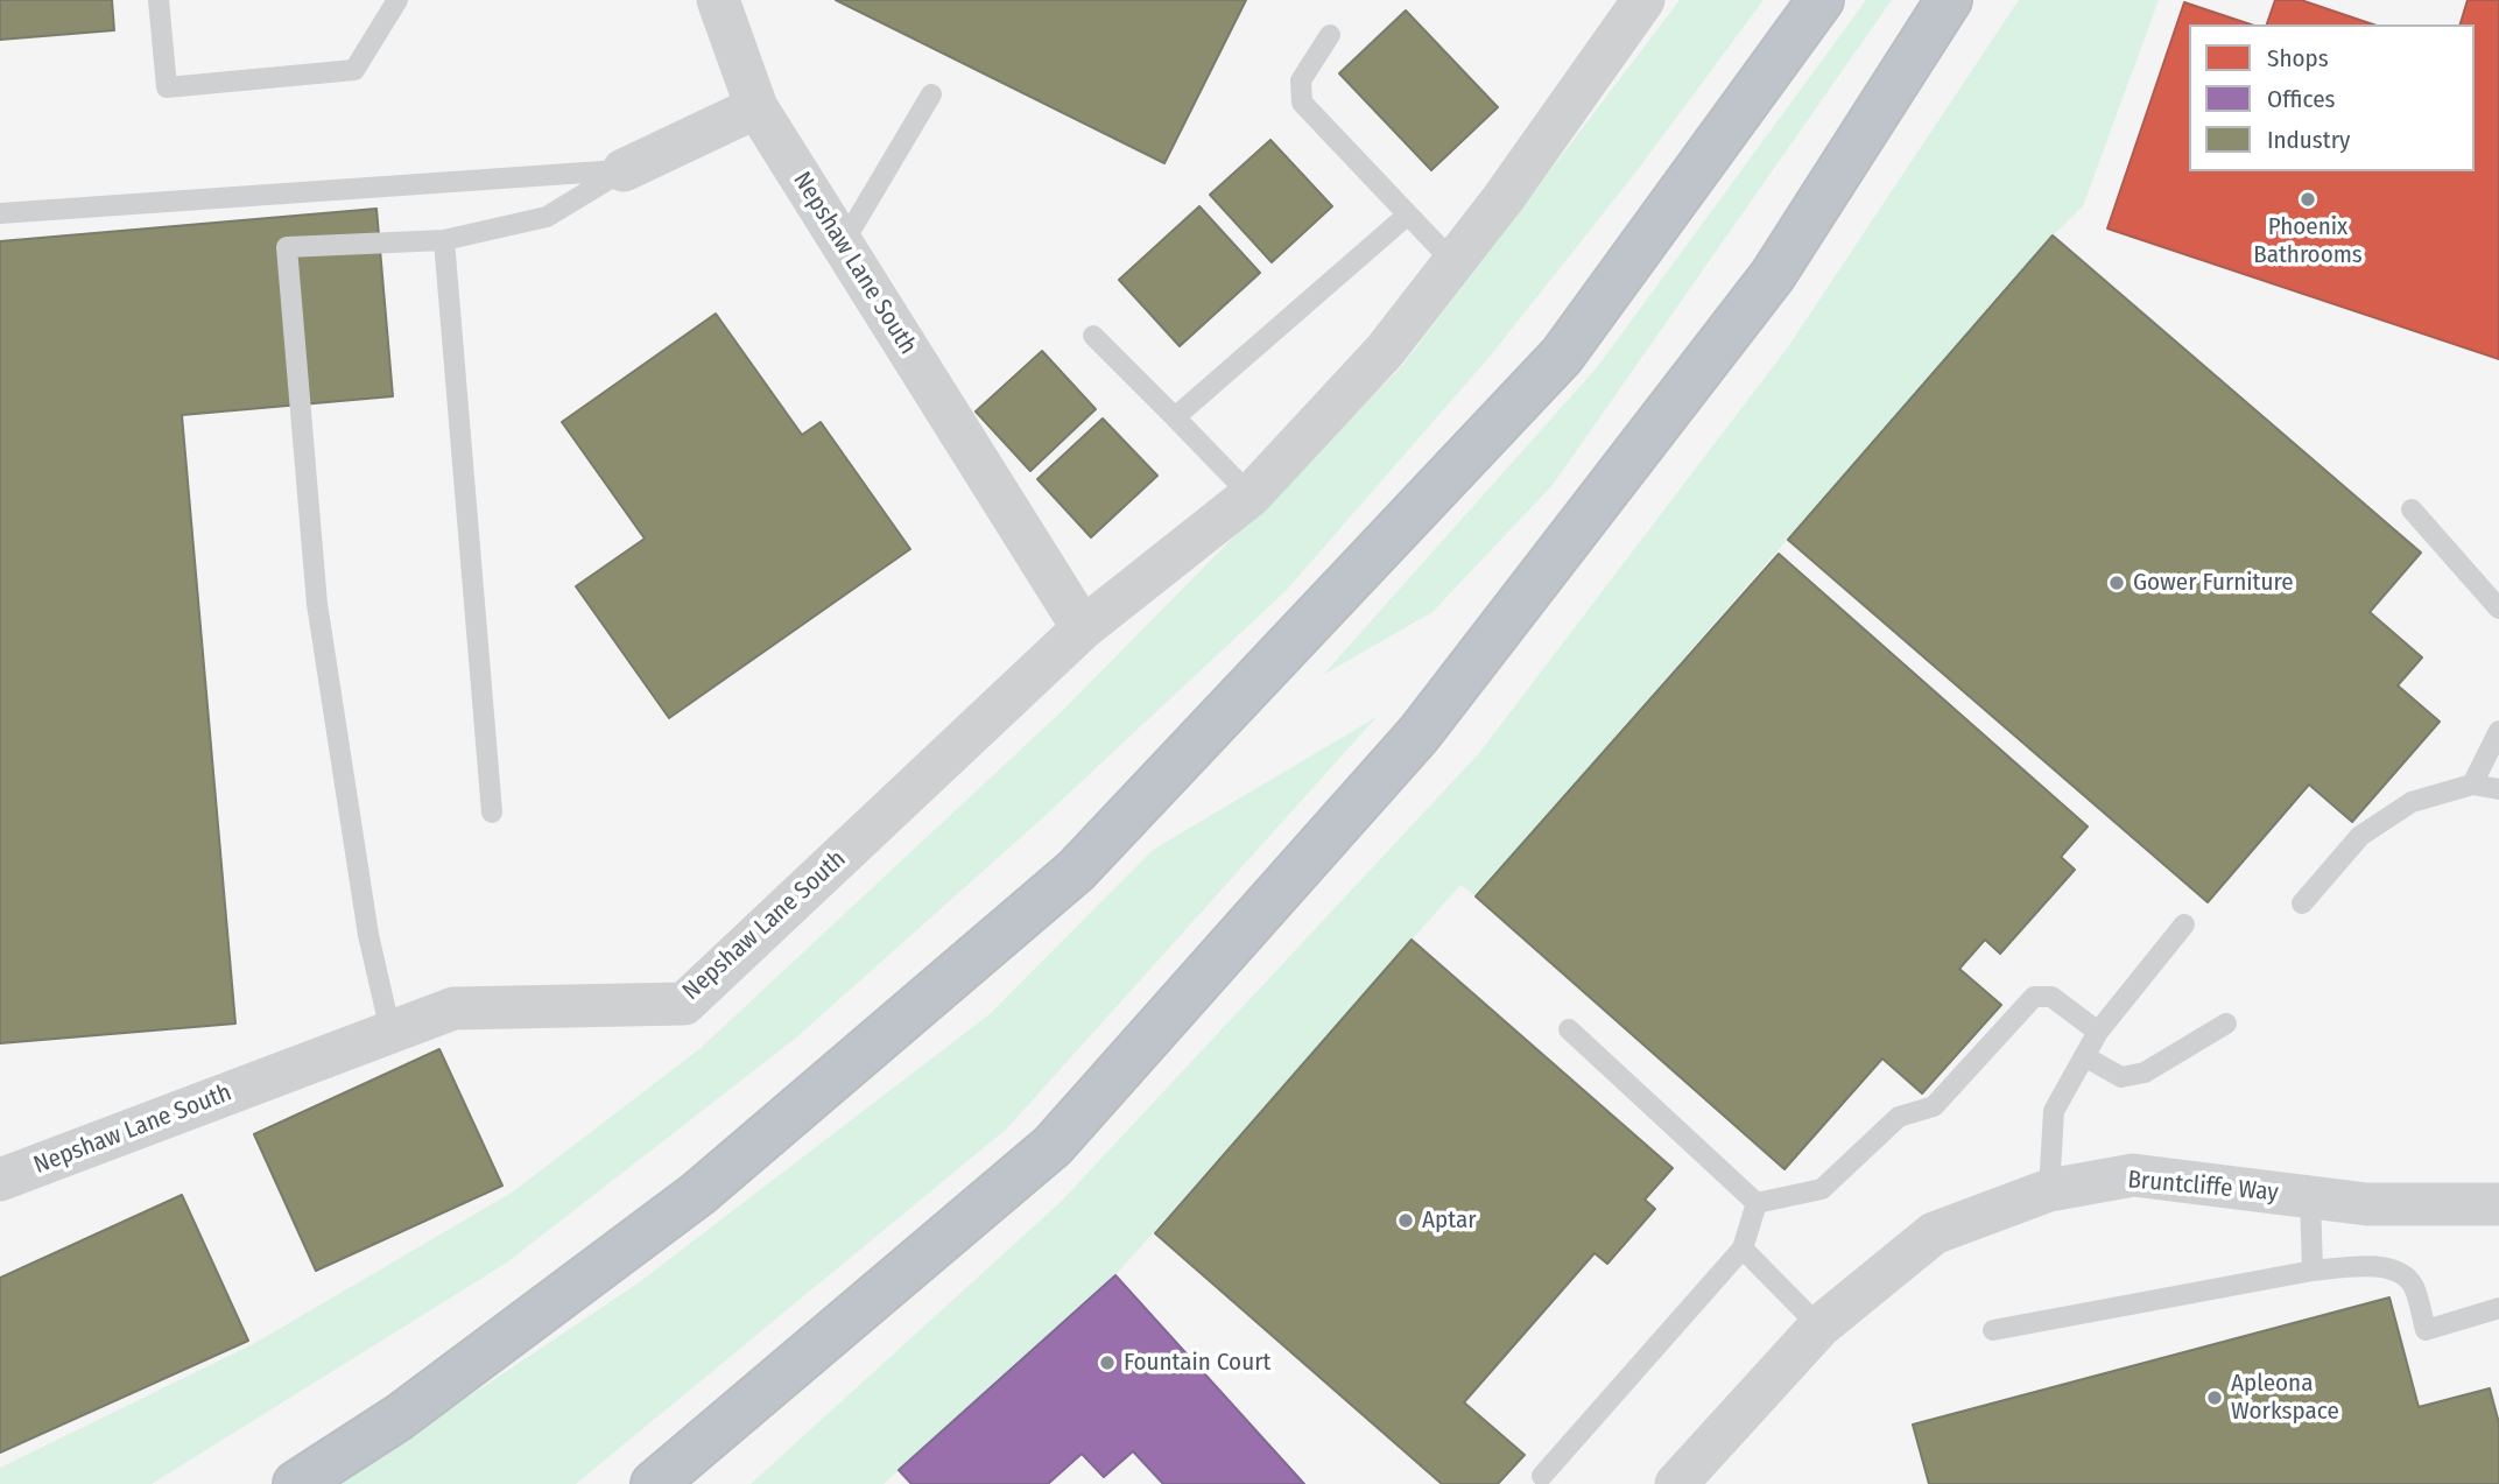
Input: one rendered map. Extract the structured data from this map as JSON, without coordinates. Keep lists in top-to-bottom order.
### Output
{
  "streets": {
    "street": ["Nepshaw Lane South", "Bruntcliffe Way"]
  },
  "places": [
    "Phoenix Bathrooms",
    "Gower Furniture",
    "Aptar",
    "Fountain Court",
    "Apleona Workspace"
  ],
  "legend": ["Shops", "Offices", "Industry"]
}
